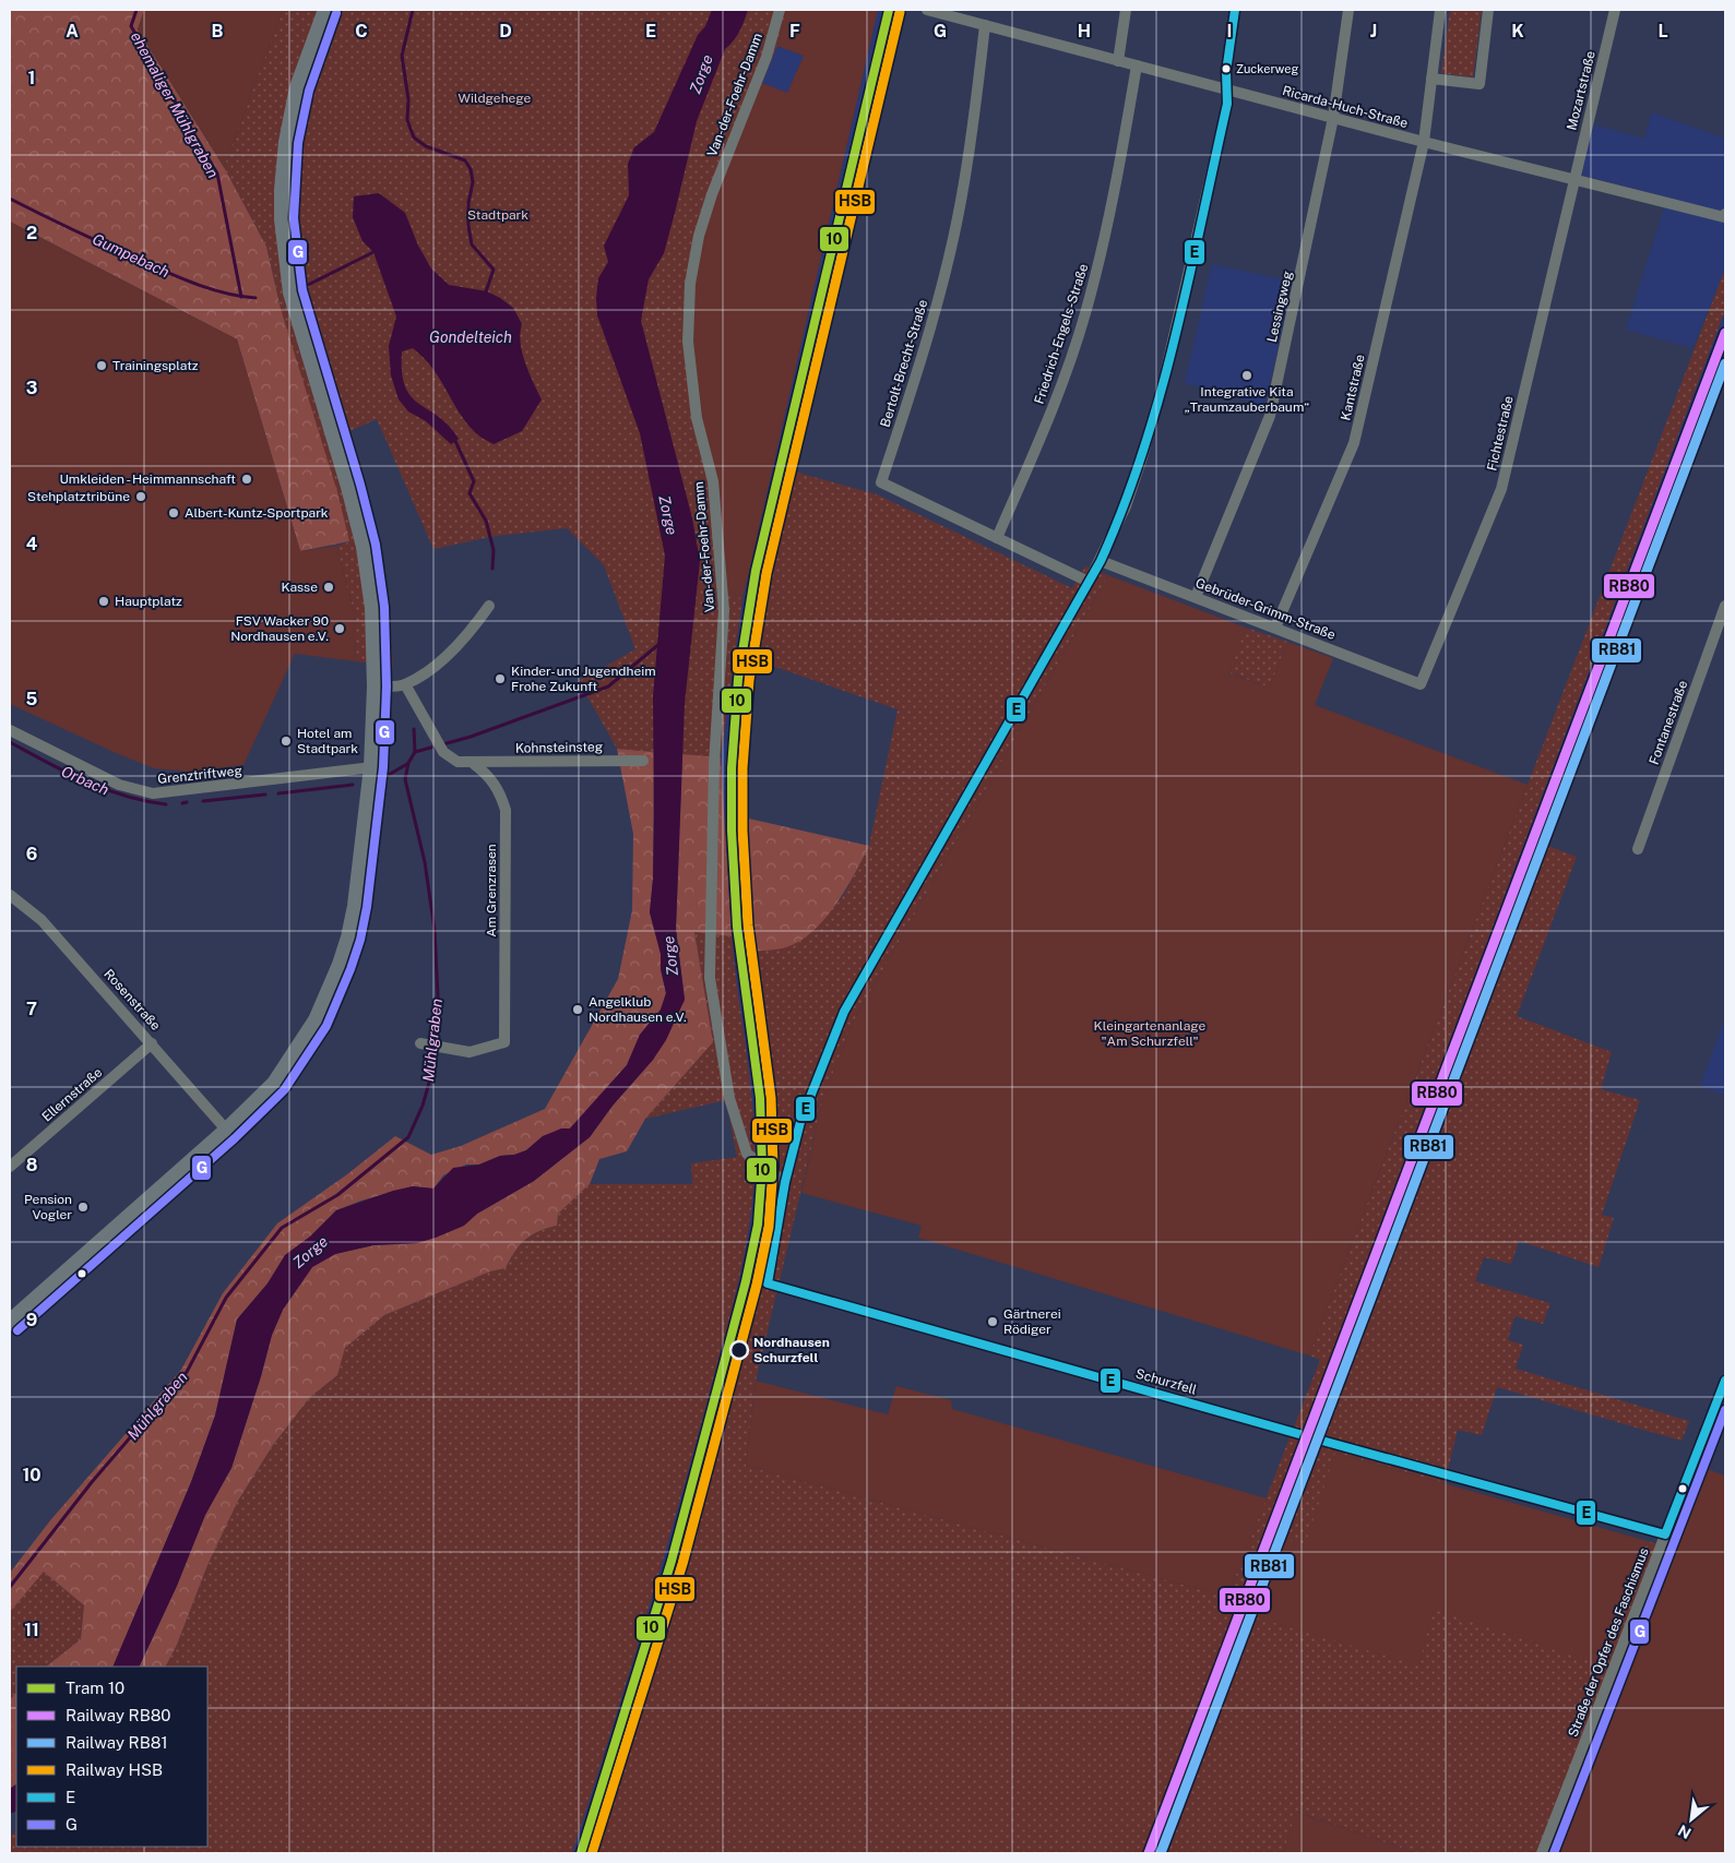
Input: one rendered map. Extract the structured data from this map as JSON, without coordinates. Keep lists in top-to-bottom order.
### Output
{
  "streets": {
    "street": [
      "Mozartstraße",
      "Van-der-Foehr-Damm",
      "Ricarda-Huch-Straße",
      "Lessingweg",
      "Friedrich-Engels-Straße",
      "Bertolt-Brecht-Straße",
      "Kantstraße",
      "Fichtestraße",
      "Gebrüder-Grimm-Straße",
      "Fontanestraße",
      "Kohnsteinsteg",
      "Grenztriftweg",
      "Am Grenzrasen",
      "Rosenstraße",
      "Ellernstraße",
      "Schurzfell",
      "Straße der Opfer des Faschismus"
    ]
  },
  "crossings": [
    ["Mozartstraße", "Ricarda-Huch-Straße"],
    ["Mozartstraße", "Fichtestraße"],
    ["Van-der-Foehr-Damm", "Schurzfell"],
    ["Ricarda-Huch-Straße", "Lessingweg"],
    ["Ricarda-Huch-Straße", "Friedrich-Engels-Straße"],
    ["Ricarda-Huch-Straße", "Bertolt-Brecht-Straße"],
    ["Ricarda-Huch-Straße", "Kantstraße"],
    ["Ricarda-Huch-Straße", "Fichtestraße"],
    ["Lessingweg", "Gebrüder-Grimm-Straße"],
    ["Friedrich-Engels-Straße", "Bertolt-Brecht-Straße"],
    ["Bertolt-Brecht-Straße", "Gebrüder-Grimm-Straße"],
    ["Kantstraße", "Gebrüder-Grimm-Straße"],
    ["Fichtestraße", "Gebrüder-Grimm-Straße"],
    ["Kohnsteinsteg", "Am Grenzrasen"],
    ["Rosenstraße", "Ellernstraße"],
    ["Schurzfell", "Straße der Opfer des Faschismus"]
  ],
  "water": [
    "Zorge",
    "ehemaliger Mühlgraben",
    "Gumpebach",
    "Gondelteich",
    "Orbach",
    "Mühlgraben"
  ],
  "parks": ["Wildgehege", "Stadtpark", "Kleingartenanlage \"Am Schurzfell\""],
  "places": [
    "Zuckerweg",
    "Trainingsplatz",
    "Integrative Kita „Traumzauberbaum“",
    "Umkleiden - Heimmannschaft",
    "Stehplatztribüne",
    "Albert-Kuntz-Sportpark",
    "Kasse",
    "Hauptplatz",
    "FSV Wacker 90 Nordhausen e.V.",
    "Kinder- und Jugendheim Frohe Zukunft",
    "Hotel am Stadtpark",
    "Angelklub Nordhausen e.V.",
    "Pension Vogler",
    "Gärtnerei Rödiger",
    "Nordhausen Schurzfell"
  ],
  "lines": [
    "tram line 10",
    "transit line E",
    "rail line HSB",
    "transit line G",
    "rail line RB80",
    "rail line RB81"
  ],
  "legend": [
    "Tram 10",
    "Railway RB80",
    "Railway RB81",
    "Railway HSB",
    "E",
    "G"
  ],
  "north": "bottom left",
  "grid": {
    "columns": [
      "A",
      "B",
      "C",
      "D",
      "E",
      "F",
      "G",
      "H",
      "I",
      "J",
      "K",
      "L"
    ],
    "rows": [
      "1",
      "2",
      "3",
      "4",
      "5",
      "6",
      "7",
      "8",
      "9",
      "10",
      "11"
    ]
  }
}
